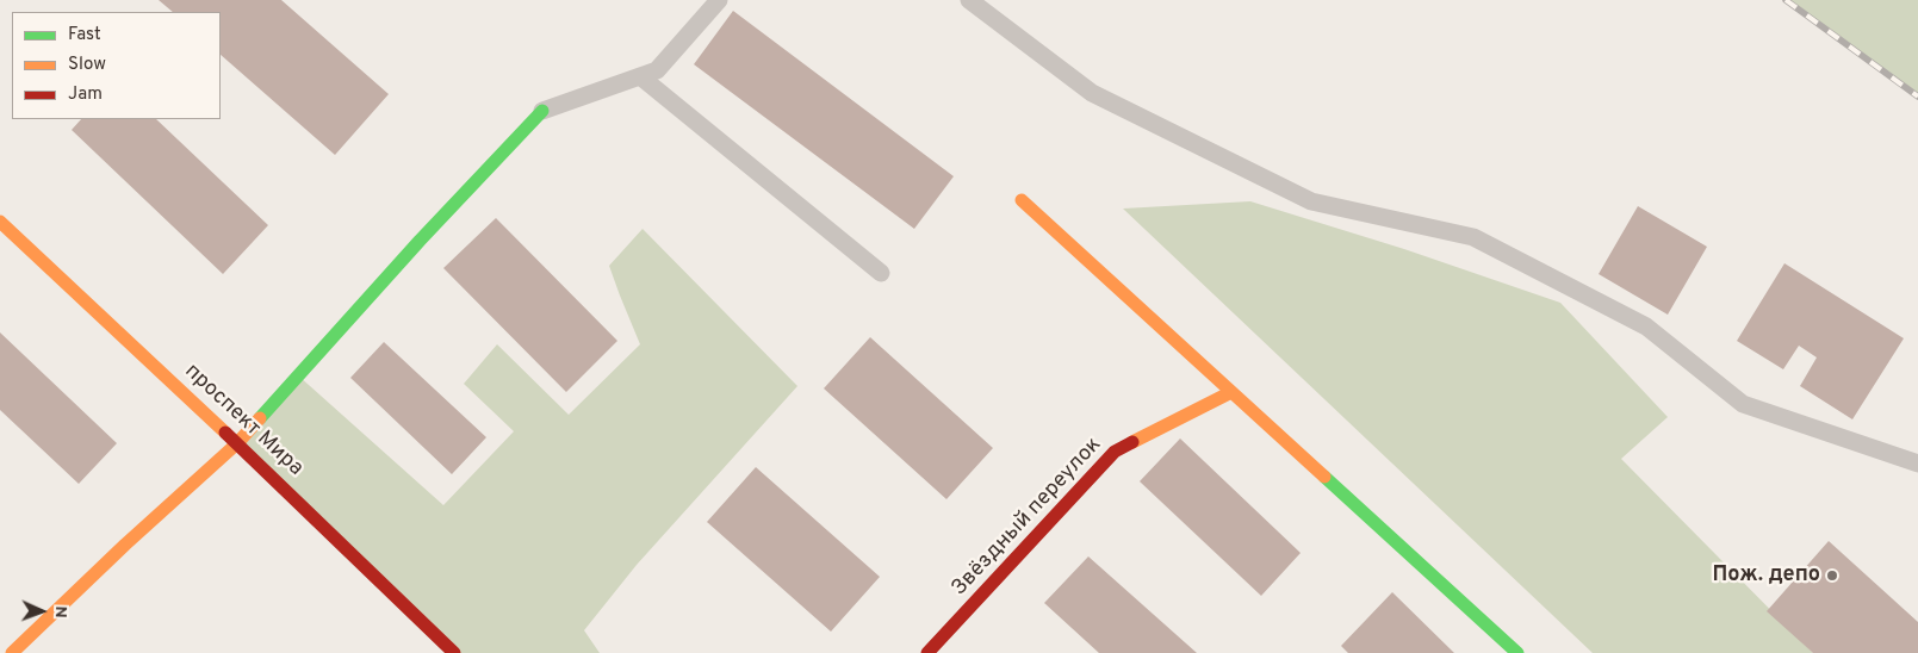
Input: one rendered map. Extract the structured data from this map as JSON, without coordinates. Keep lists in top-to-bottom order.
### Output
{
  "streets": {
    "street": ["проспект Мира", "Звёздный переулок"]
  },
  "places": ["Пож. депо"],
  "legend": ["Fast", "Slow", "Jam"],
  "north": "right"
}
